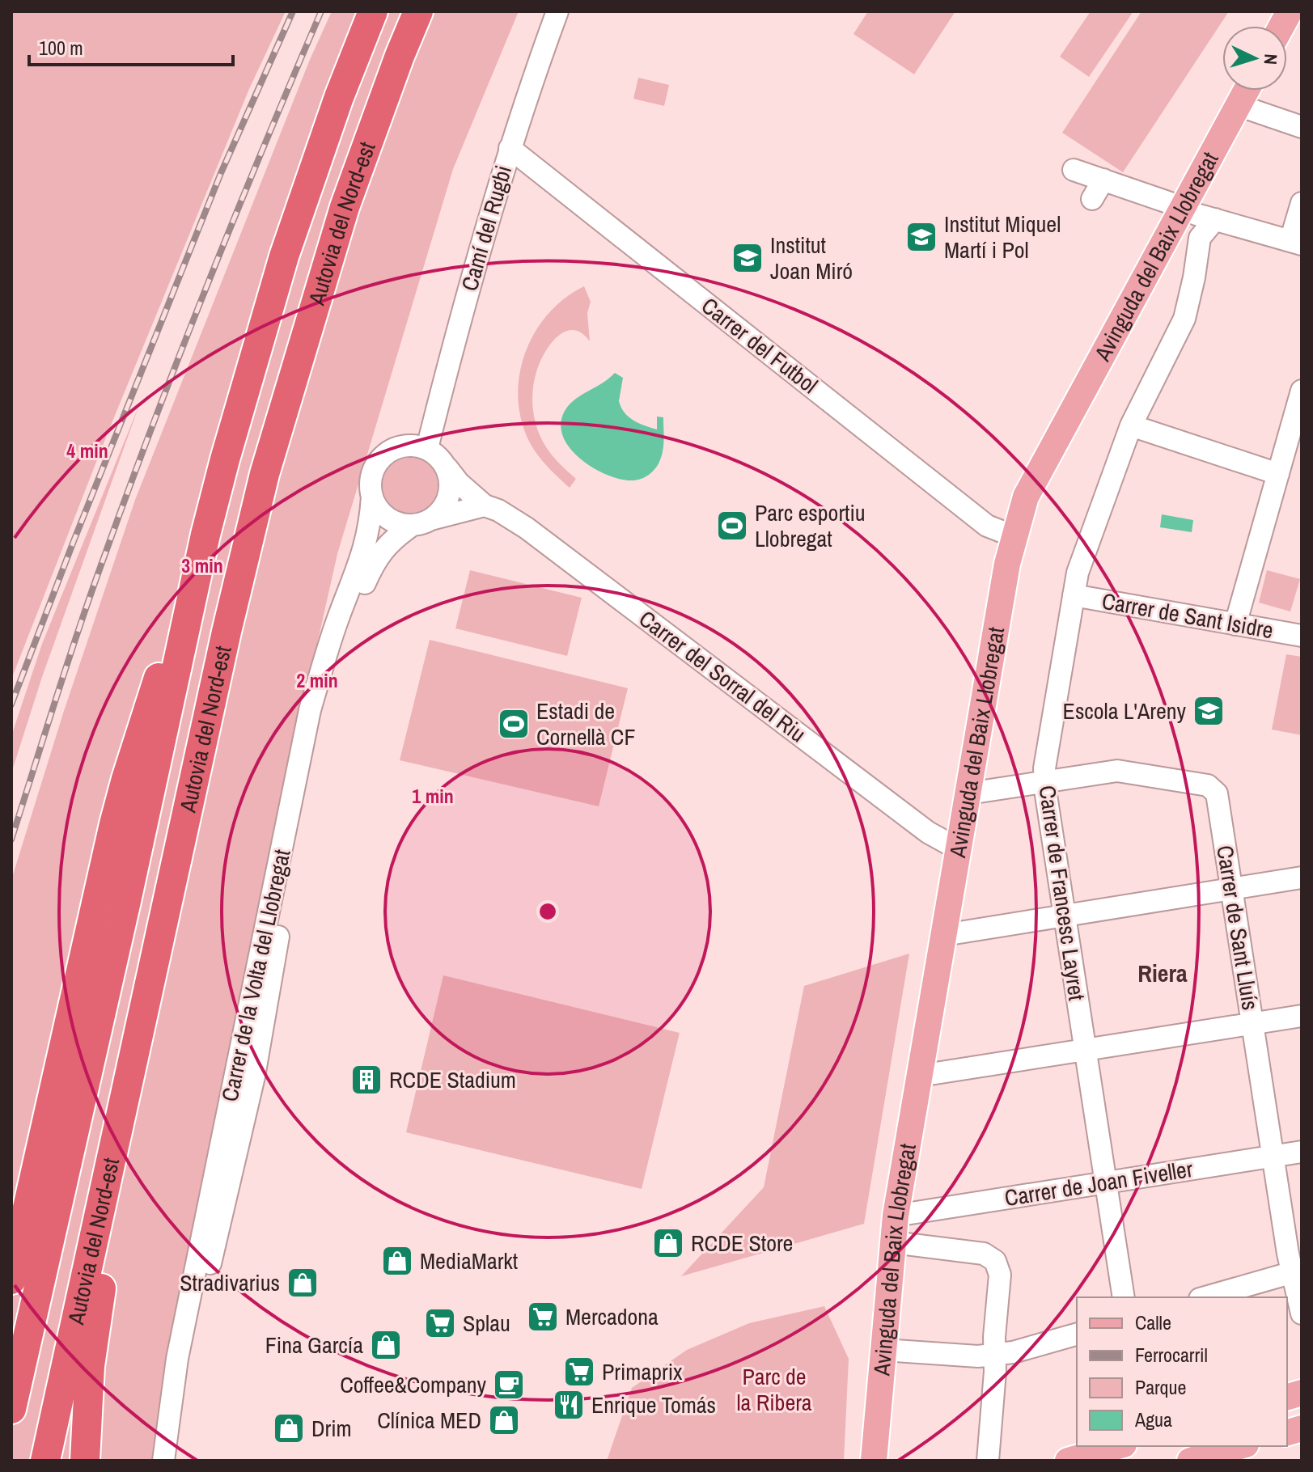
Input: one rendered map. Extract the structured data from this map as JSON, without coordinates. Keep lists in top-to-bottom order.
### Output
{
  "streets": {
    "highway": ["Autovia del Nord-est"],
    "main road": ["Avinguda del Baix Llobregat"],
    "street": [
      "Camí del Rugbi",
      "Carrer del Futbol",
      "Carrer de Sant Isidre",
      "Carrer del Sorral del Riu",
      "Carrer de Francesc Layret",
      "Carrer de Sant Lluís",
      "Carrer de la Volta del Llobregat",
      "Carrer de Joan Fiveller"
    ]
  },
  "crossings": [
    ["Camí del Rugbi", "Carrer del Futbol"],
    ["Camí del Rugbi", "Carrer del Sorral del Riu"],
    ["Camí del Rugbi", "Carrer de la Volta del Llobregat"],
    ["Avinguda del Baix Llobregat", "Carrer del Futbol"],
    ["Avinguda del Baix Llobregat", "Carrer del Sorral del Riu"],
    ["Avinguda del Baix Llobregat", "Carrer de Sant Lluís"],
    ["Avinguda del Baix Llobregat", "Carrer de Joan Fiveller"],
    ["Carrer de Sant Isidre", "Carrer de Francesc Layret"],
    ["Carrer del Sorral del Riu", "Carrer de la Volta del Llobregat"],
    ["Carrer de Francesc Layret", "Carrer de Sant Lluís"],
    ["Carrer de Francesc Layret", "Carrer de Joan Fiveller"],
    ["Carrer de Sant Lluís", "Carrer de Joan Fiveller"]
  ],
  "districts": ["Riera"],
  "parks": ["Parc de la Ribera"],
  "places": {
    "school or university": ["Institut Miquel Martí i Pol", "Institut Joan Miró", "Escola L'Areny"],
    "sports": ["Parc esportiu Llobregat", "Estadi de Cornellà CF"],
    "building": ["RCDE Stadium"],
    "shop": [
      "RCDE Store",
      "MediaMarkt",
      "Stradivarius",
      "Fina García",
      "Clínica MED",
      "Drim"
    ],
    "supermarket": ["Mercadona", "Splau", "Primaprix"],
    "cafe": ["Coffee&Company"],
    "restaurant": ["Enrique Tomás"]
  },
  "legend": [
    "Calle",
    "Ferrocarril",
    "Parque",
    "Agua"
  ],
  "scale_bar": "100 m",
  "north": "right",
  "rings": [
    "4 min",
    "3 min",
    "2 min",
    "1 min"
  ]
}
